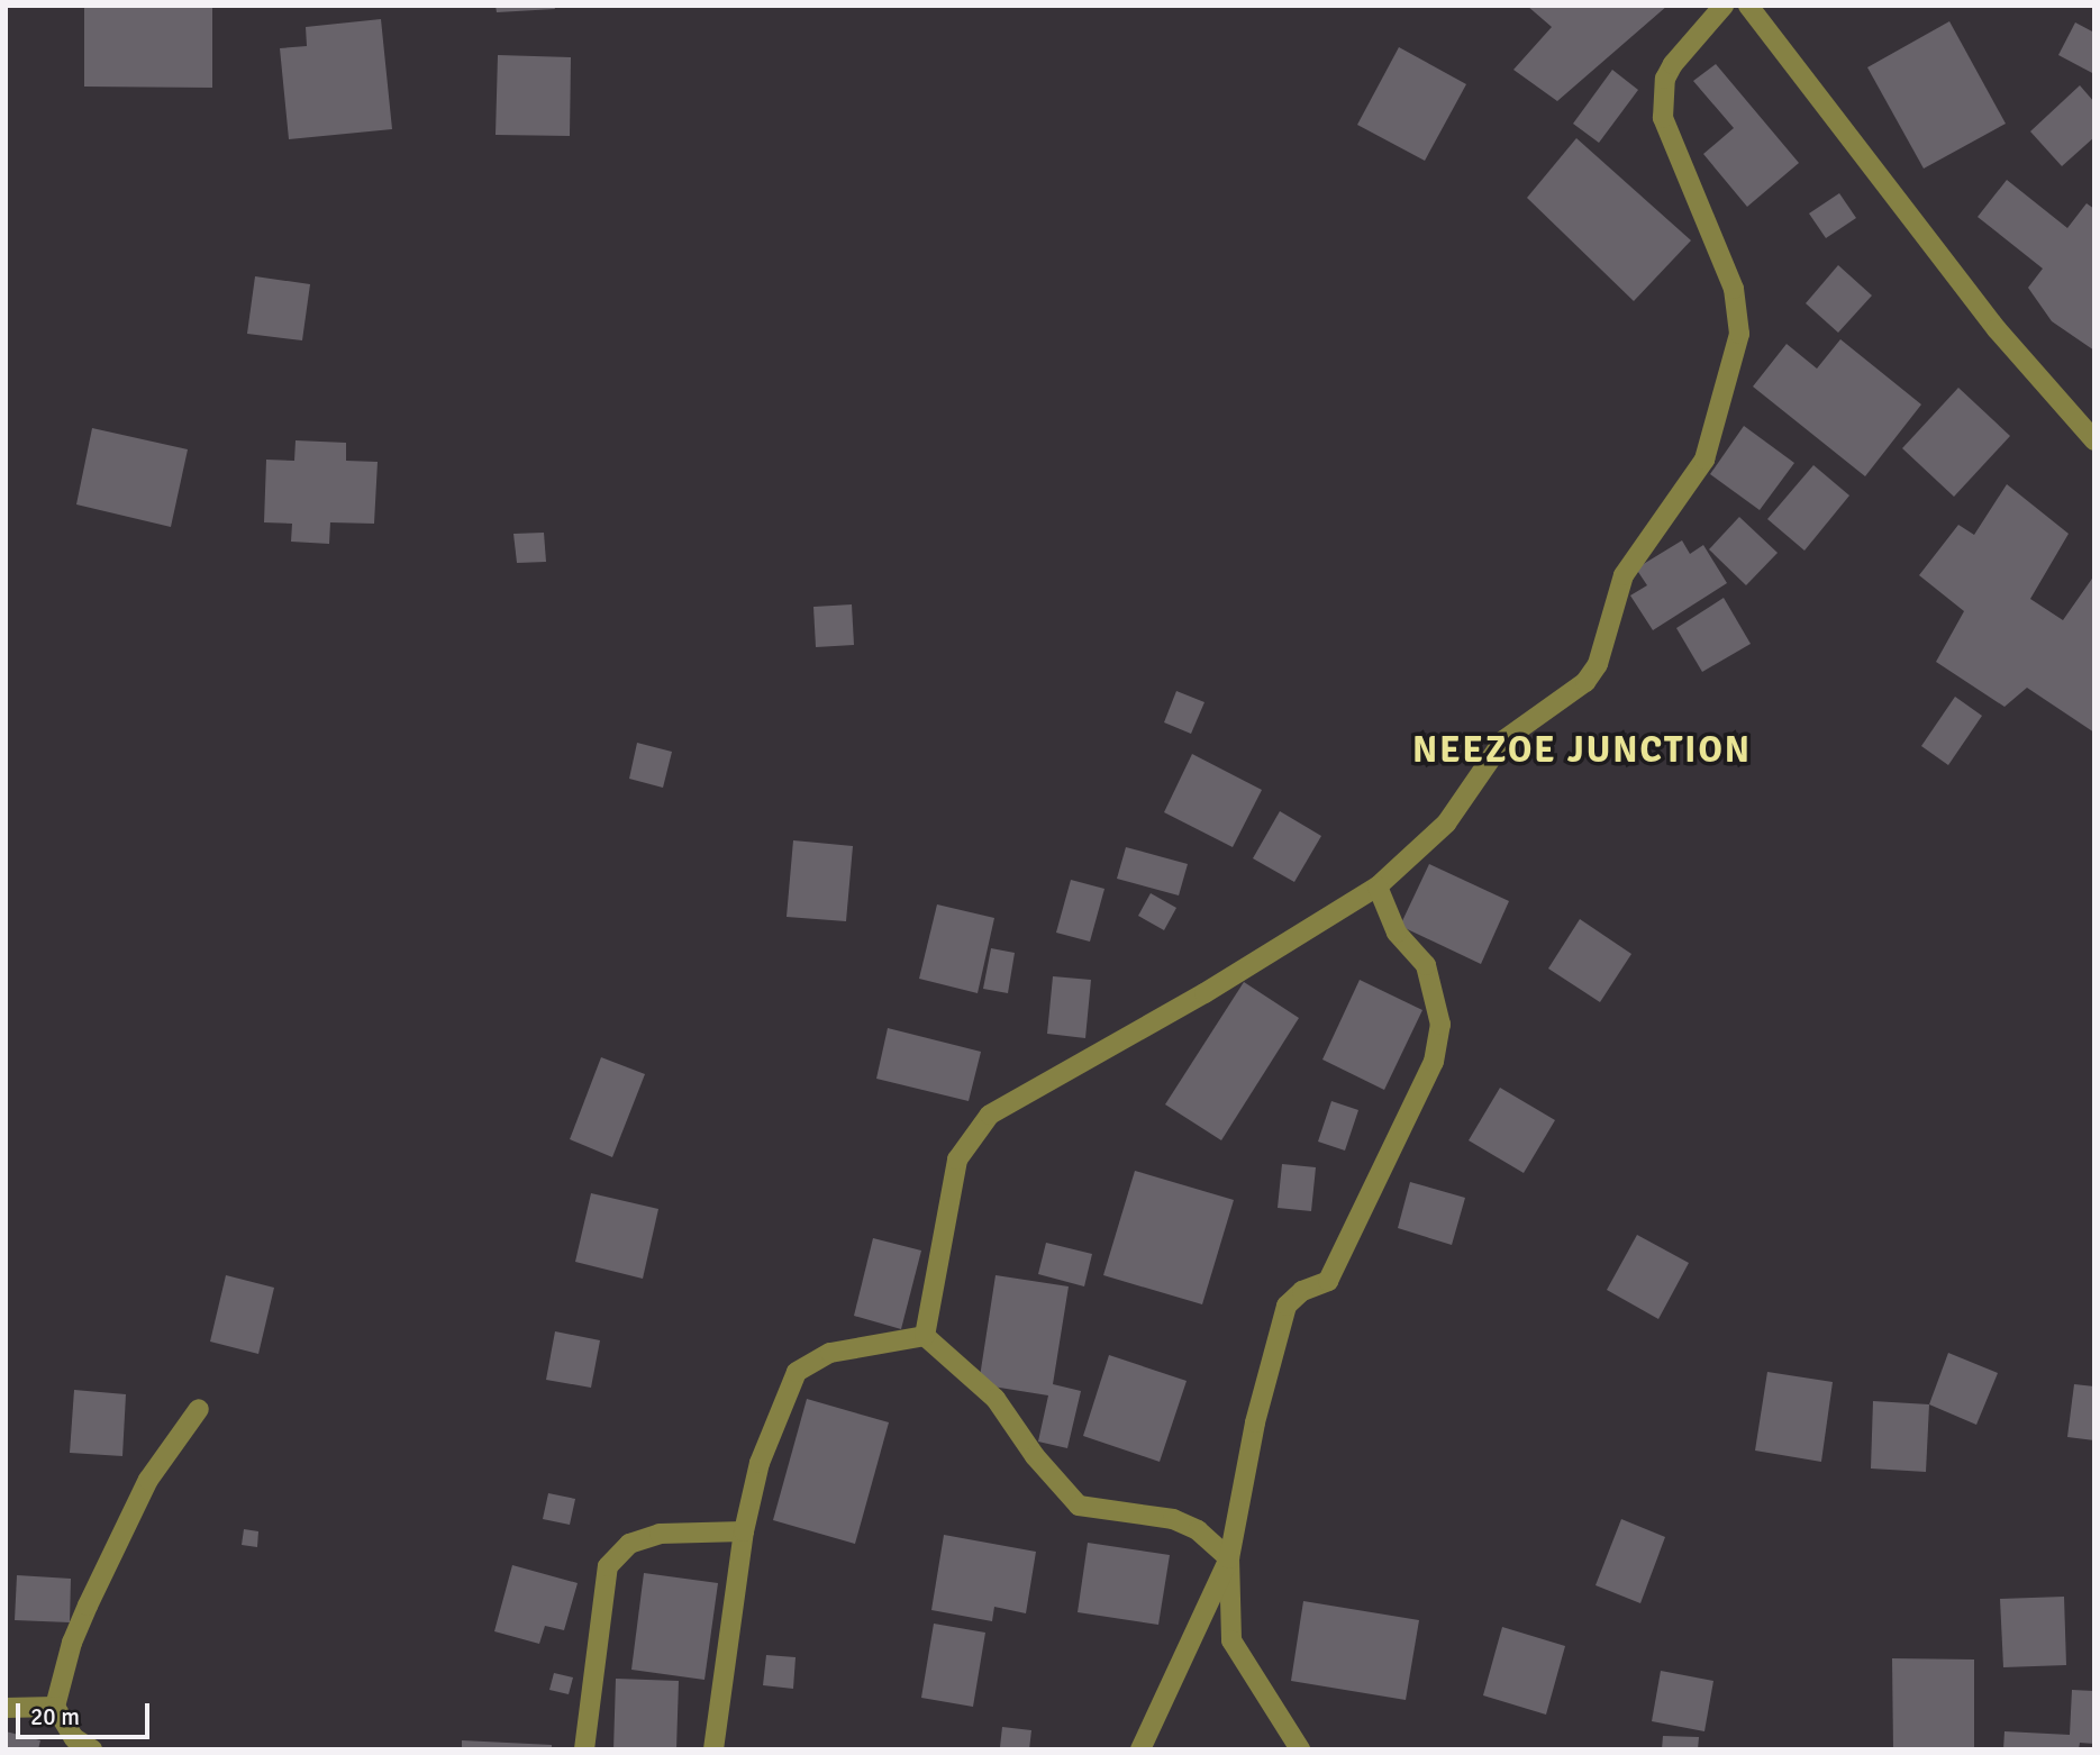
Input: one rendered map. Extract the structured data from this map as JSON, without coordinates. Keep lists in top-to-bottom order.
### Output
{
  "districts": ["NEEZOE JUNCTION"],
  "scale_bar": "20 m"
}
